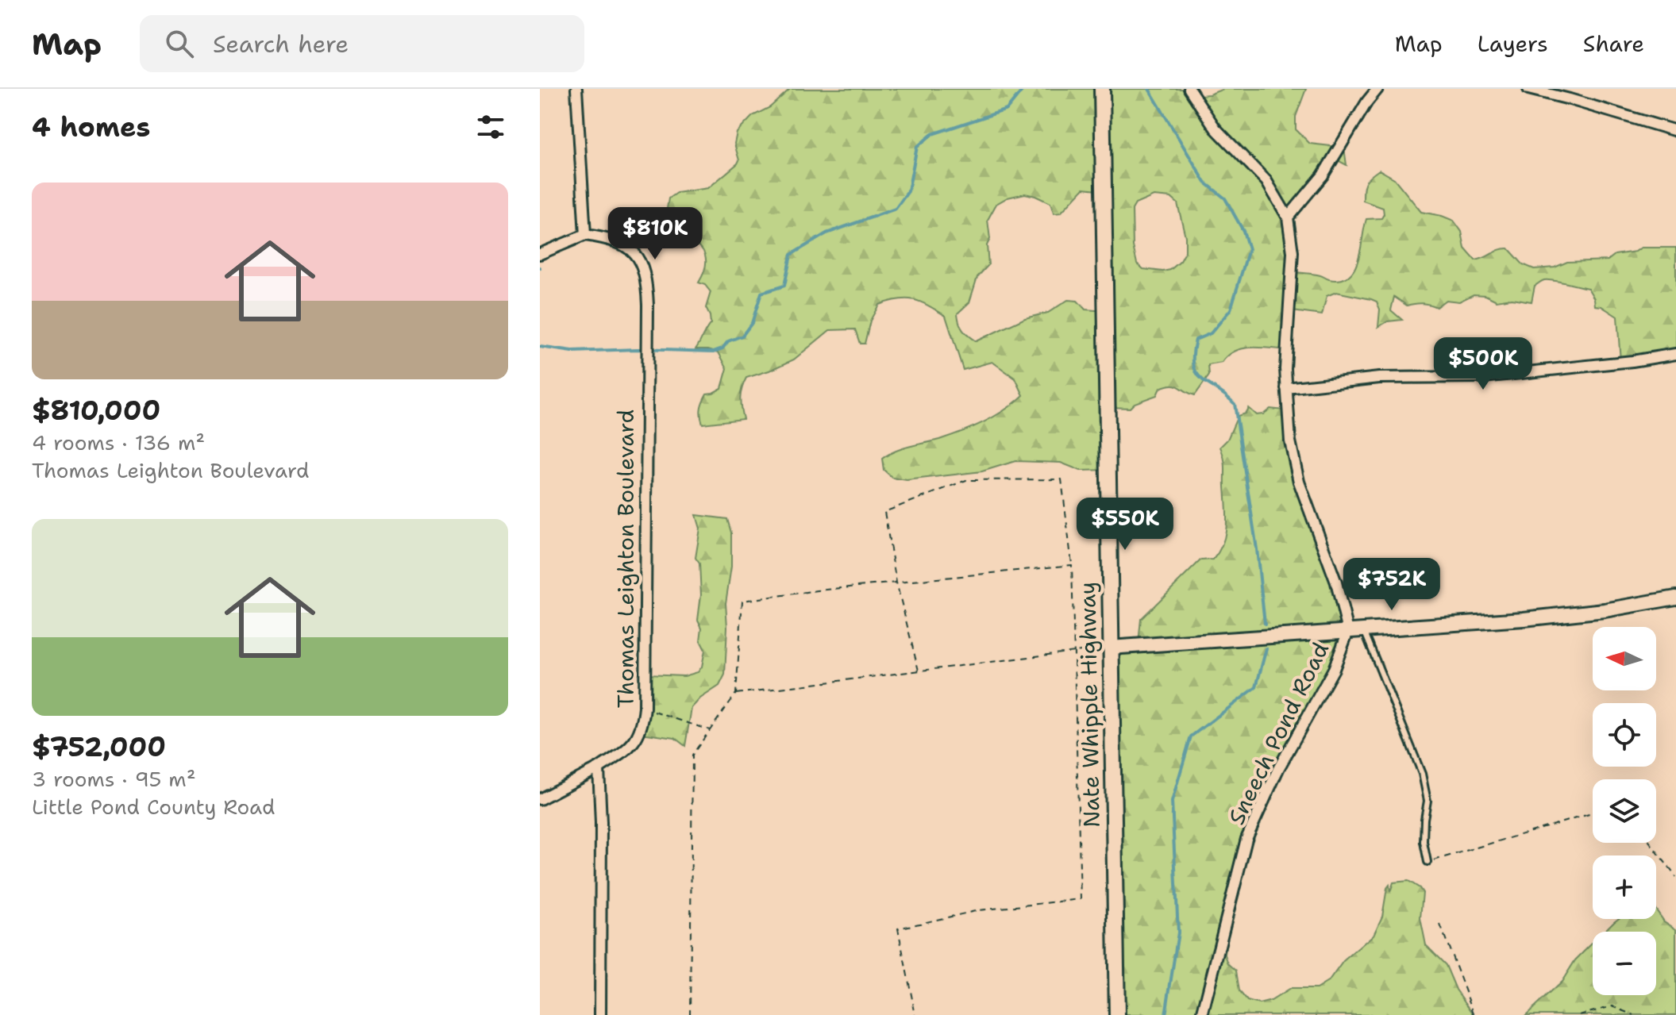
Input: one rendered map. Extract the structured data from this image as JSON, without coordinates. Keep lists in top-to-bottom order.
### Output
{
  "streets": {
    "main road": ["Nate Whipple Highway"],
    "street": ["Thomas Leighton Boulevard", "Sneech Pond Road"]
  },
  "north": "left",
  "page": {
    "header": "Map",
    "search": "Search here",
    "nav": ["Map", "Layers", "Share"],
    "heading": "4 homes",
    "list": [
      {
        "name": "$810,000",
        "note": "4 rooms · 136 m² · Thomas Leighton Boulevard"
      },
      {
        "name": "$752,000",
        "note": "3 rooms · 95 m² · Little Pond County Road"
      }
    ],
    "price": [
      "$810K",
      "$500K",
      "$550K",
      "$752K"
    ],
    "map_buttons": ["+", "−"]
  }
}
